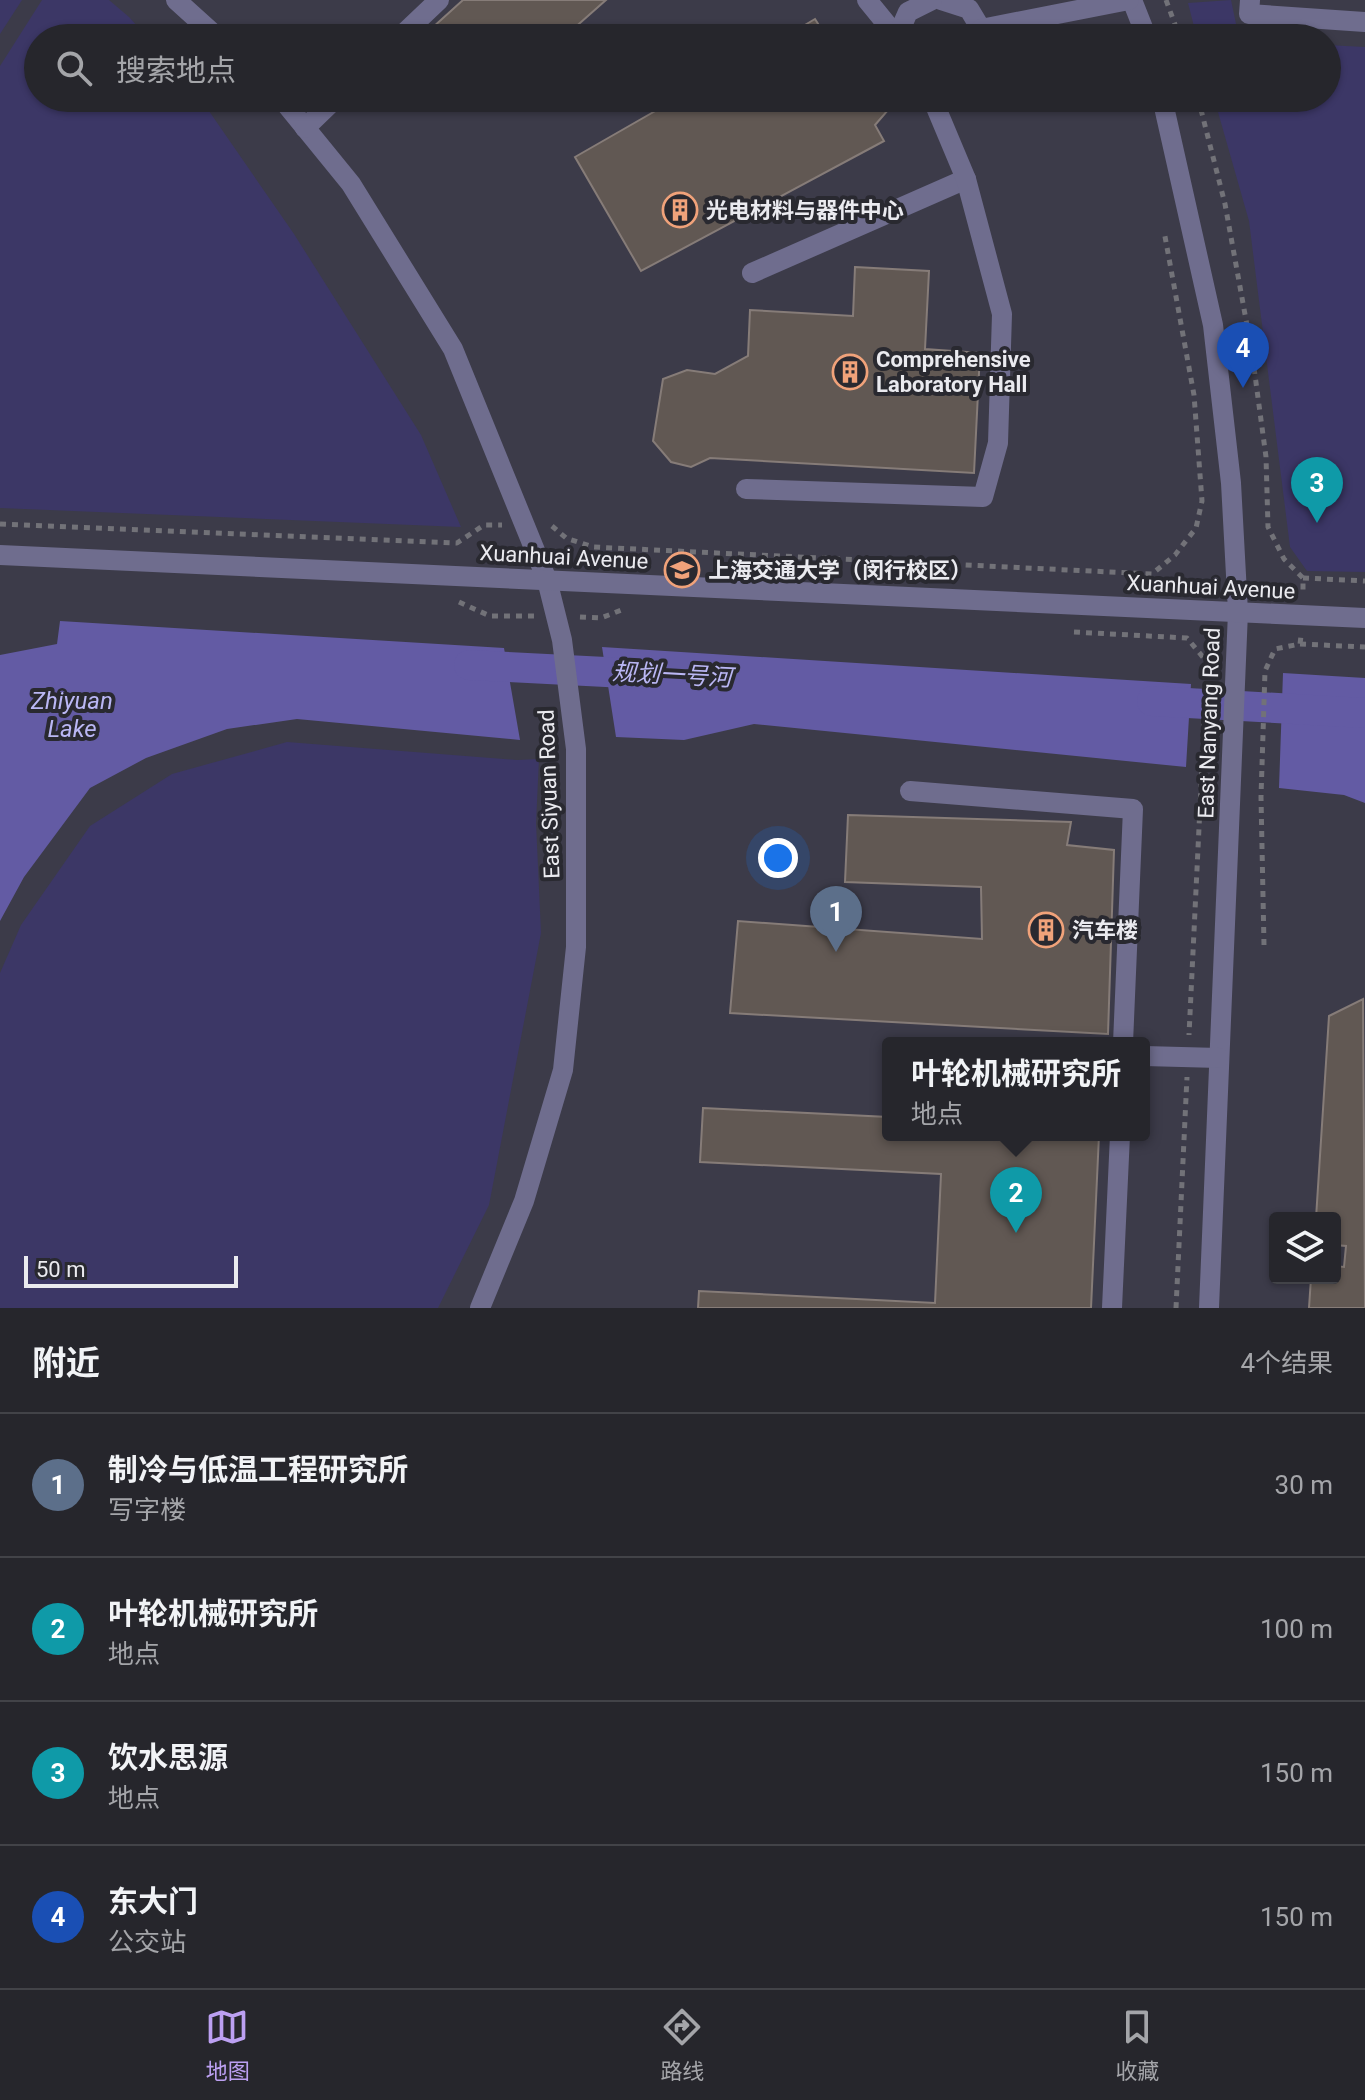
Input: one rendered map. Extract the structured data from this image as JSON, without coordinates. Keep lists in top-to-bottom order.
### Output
{
  "streets": {
    "street": ["Xuanhuai Avenue", "East Nanyang Road", "East Siyuan Road"]
  },
  "crossings": [
    ["Xuanhuai Avenue", "East Nanyang Road"],
    ["Xuanhuai Avenue", "East Siyuan Road"]
  ],
  "water": ["规划一号河", "Zhiyuan Lake"],
  "places": {
    "building": ["光电材料与器件中心", "Comprehensive Laboratory Hall", "汽车楼"],
    "school or university": ["上海交通大学（闵行校区）"]
  },
  "scale_bar": "50 m",
  "page": {
    "search": "搜索地点",
    "pins": [
      "4",
      "3",
      "1",
      "2"
    ],
    "popup": ["叶轮机械研究所", "地点"],
    "scale": "50 m",
    "heading": ["附近", "4个结果"],
    "list": [
      {
        "mark": "1",
        "name": "制冷与低温工程研究所",
        "note": "写字楼",
        "value": "30 m"
      },
      {
        "mark": "2",
        "name": "叶轮机械研究所",
        "note": "地点",
        "value": "100 m"
      },
      {
        "mark": "3",
        "name": "饮水思源",
        "note": "地点",
        "value": "150 m"
      },
      {
        "mark": "4",
        "name": "东大门",
        "note": "公交站",
        "value": "150 m"
      }
    ],
    "nav": ["地图", "路线", "收藏"]
  }
}
